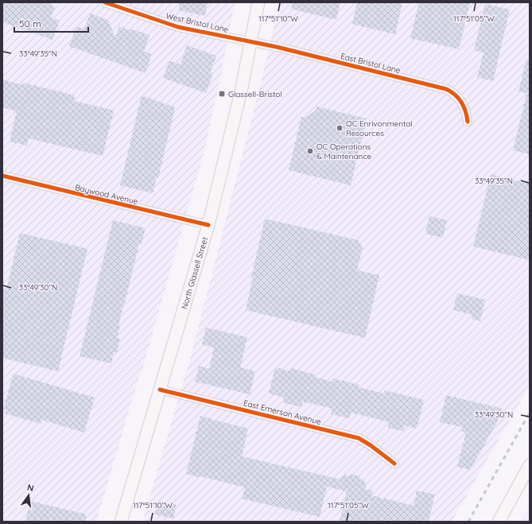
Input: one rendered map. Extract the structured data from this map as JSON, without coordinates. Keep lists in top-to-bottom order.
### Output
{
  "streets": {
    "main road": ["North Glassell Street"],
    "street": [
      "West Bristol Lane",
      "East Bristol Lane",
      "Baywood Avenue",
      "East Emerson Avenue"
    ]
  },
  "crossings": [
    ["West Bristol Lane", "East Bristol Lane"],
    ["West Bristol Lane", "North Glassell Street"],
    ["East Bristol Lane", "North Glassell Street"],
    ["Baywood Avenue", "North Glassell Street"],
    ["North Glassell Street", "East Emerson Avenue"]
  ],
  "places": {
    "transit": ["Glassell-Bristol"],
    "other": ["OC Enrivonmental Resources", "OC Operations & Maintenance"]
  },
  "scale_bar": "50 m",
  "north": "top",
  "coordinates": [
    "117°51'10\"W",
    "117°51'05\"W",
    "33°49'35\"N",
    "33°49'30\"N"
  ]
}
